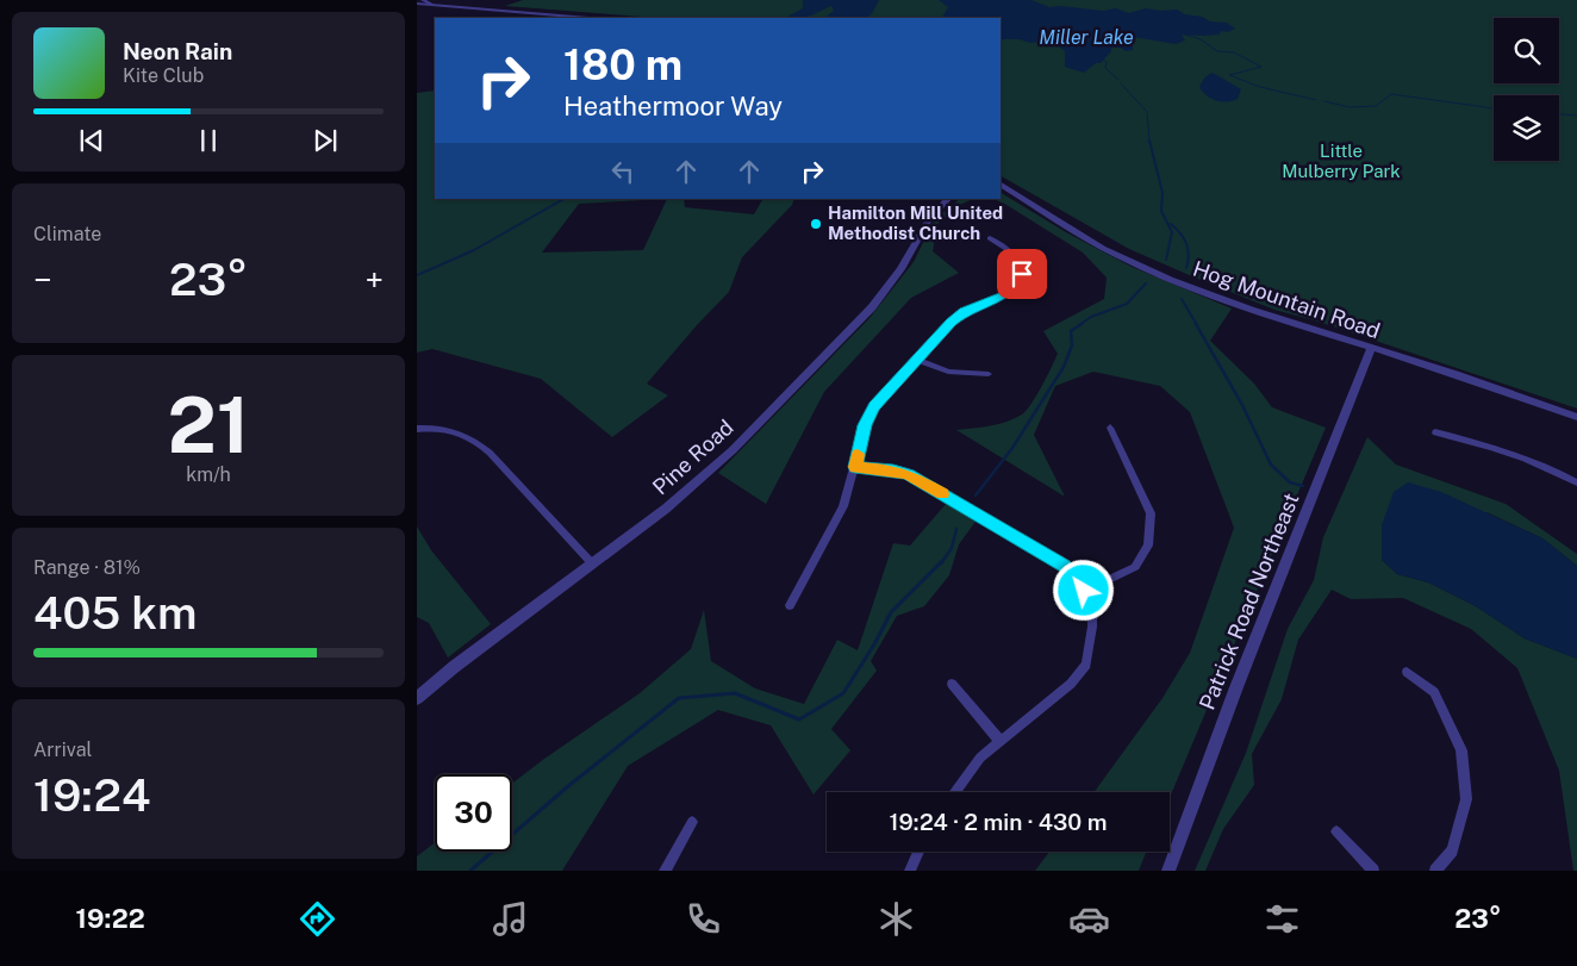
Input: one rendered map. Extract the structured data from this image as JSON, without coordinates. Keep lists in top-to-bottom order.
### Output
{
  "streets": {
    "street": ["Hog Mountain Road", "Pine Road", "Patrick Road Northeast"]
  },
  "crossings": [
    ["Hog Mountain Road", "Patrick Road Northeast"]
  ],
  "water": ["Miller Lake"],
  "parks": ["Little Mulberry Park"],
  "places": ["Hamilton Mill United Methodist Church"],
  "page": {
    "turn": ["180 m", "Heathermoor Way"],
    "song": ["Neon Rain", "Kite Club"],
    "tile": [
      "Climate",
      ["21", "km/h"],
      ["Range · 81%", "405 km"],
      ["Arrival", "19:24"]
    ],
    "heat": ["−", "23°", "+"],
    "limit": "30",
    "trip": "19:24 · 2 min · 430 m",
    "tabs": ["19:22", "23°"]
  }
}
